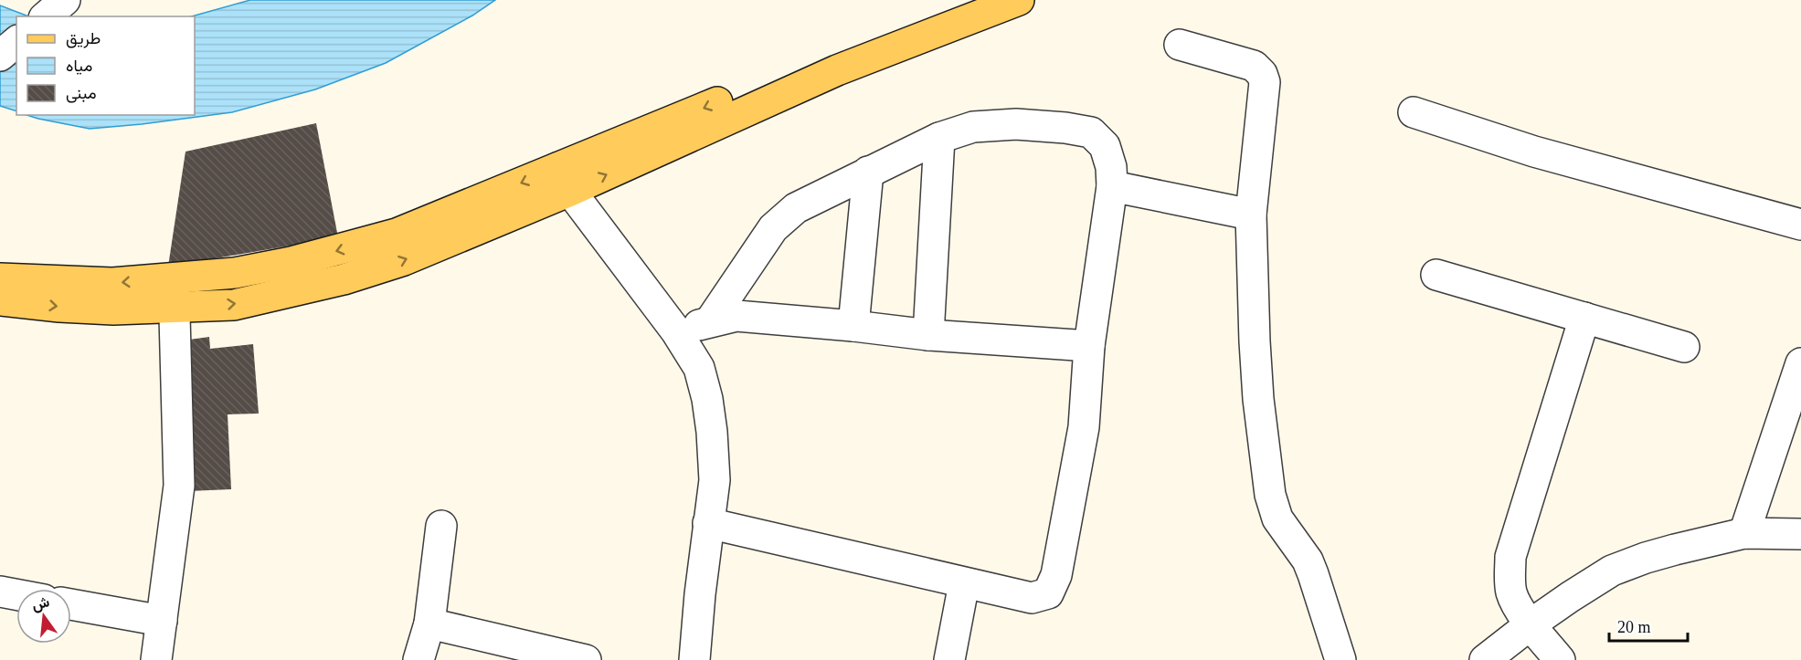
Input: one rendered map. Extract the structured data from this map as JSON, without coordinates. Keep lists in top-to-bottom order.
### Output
{
  "legend": ["طريق", "مياه", "مبنى"],
  "scale_bar": "20 m",
  "north": "top"
}
